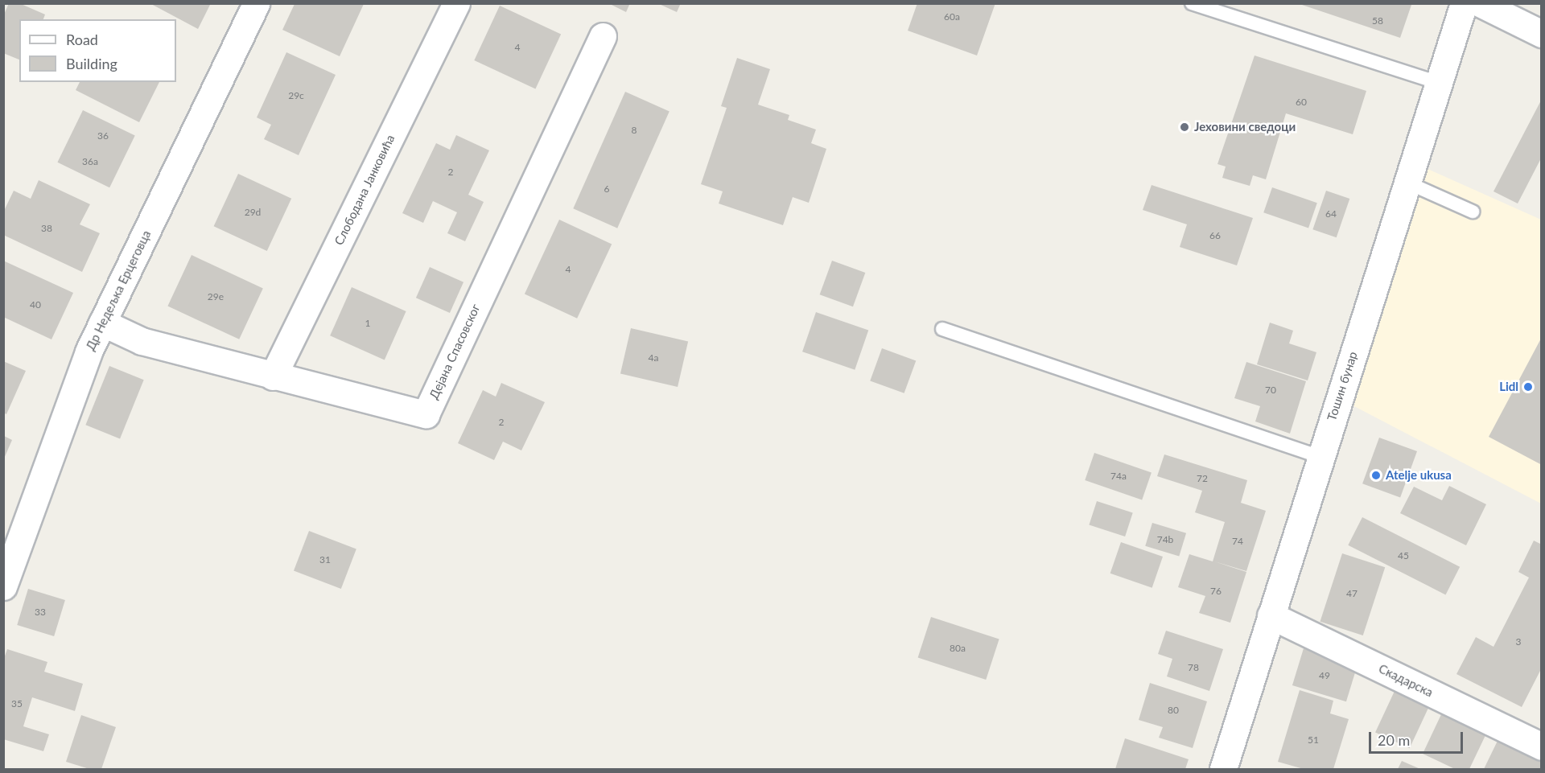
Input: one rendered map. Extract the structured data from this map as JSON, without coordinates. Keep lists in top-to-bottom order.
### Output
{
  "streets": {
    "street": [
      "Слободана Јанковића",
      "Др Недељка Ерцеговца",
      "Дејана Спасовског",
      "Тошин бунар",
      "Скадарска"
    ]
  },
  "crossings": [
    ["Слободана Јанковића", "Дејана Спасовског"],
    ["Др Недељка Ерцеговца", "Дејана Спасовског"],
    ["Тошин бунар", "Скадарска"]
  ],
  "places": ["Јеховини сведоци", "Lidl", "Atelje ukusa"],
  "house_numbers": [
    "60a",
    "58",
    "4",
    "29c",
    "60",
    "8",
    "36",
    "36a",
    "2",
    "6",
    "29d",
    "64",
    "38",
    "66",
    "4",
    "29e",
    "40",
    "1",
    "4a",
    "70",
    "2",
    "74a",
    "72",
    "74b",
    "74",
    "45",
    "31",
    "76",
    "47",
    "33",
    "3",
    "80a",
    "78",
    "49",
    "35",
    "80",
    "51"
  ],
  "legend": ["Road", "Building"],
  "scale_bar": "20 m"
}
